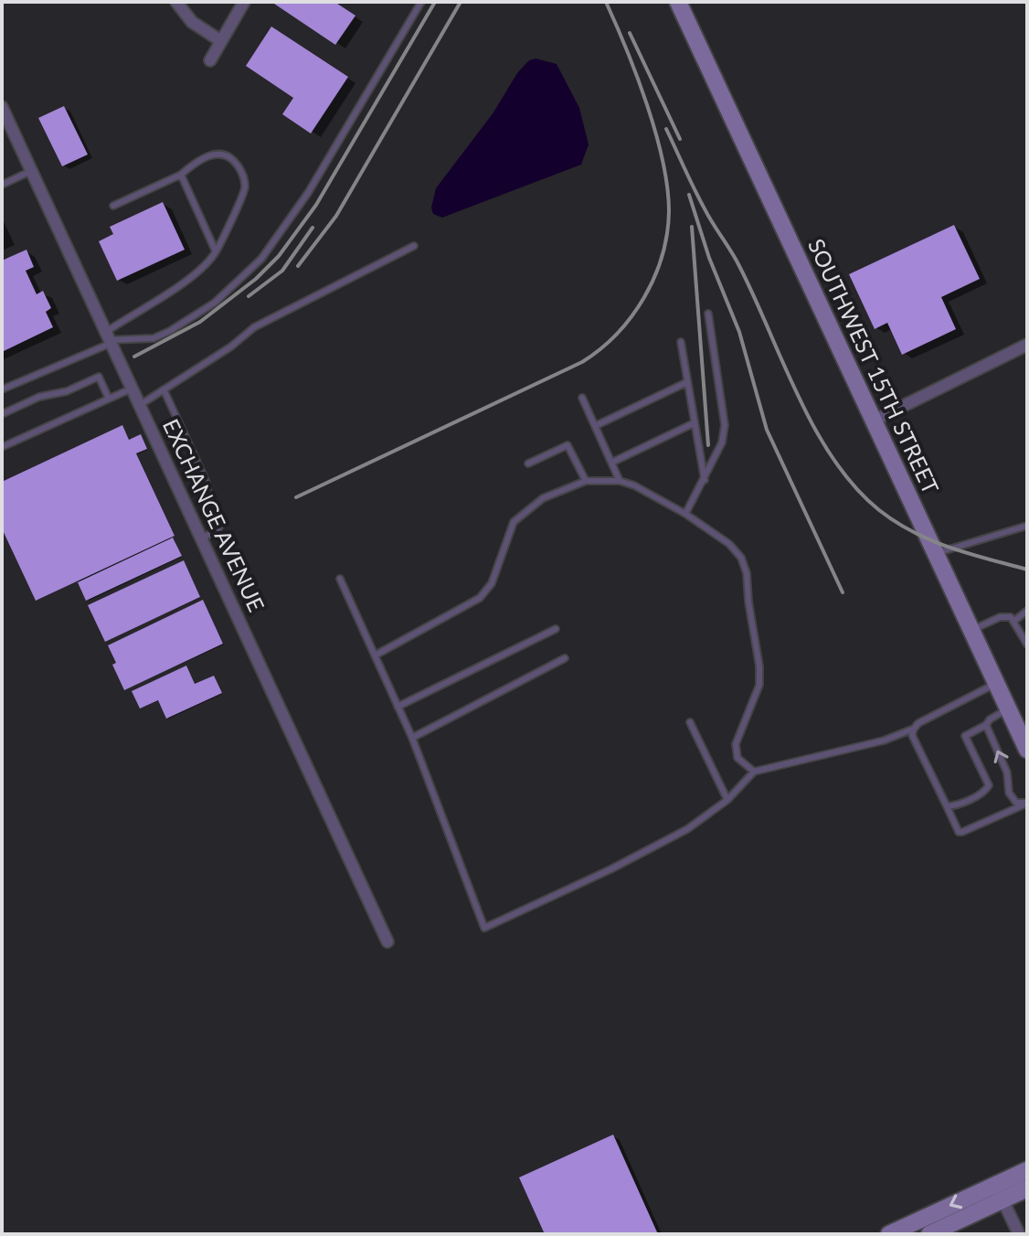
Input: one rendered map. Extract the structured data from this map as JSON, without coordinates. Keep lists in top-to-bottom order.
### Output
{
  "streets": {
    "main road": ["SOUTHWEST 15TH STREET"],
    "street": ["EXCHANGE AVENUE"]
  }
}
